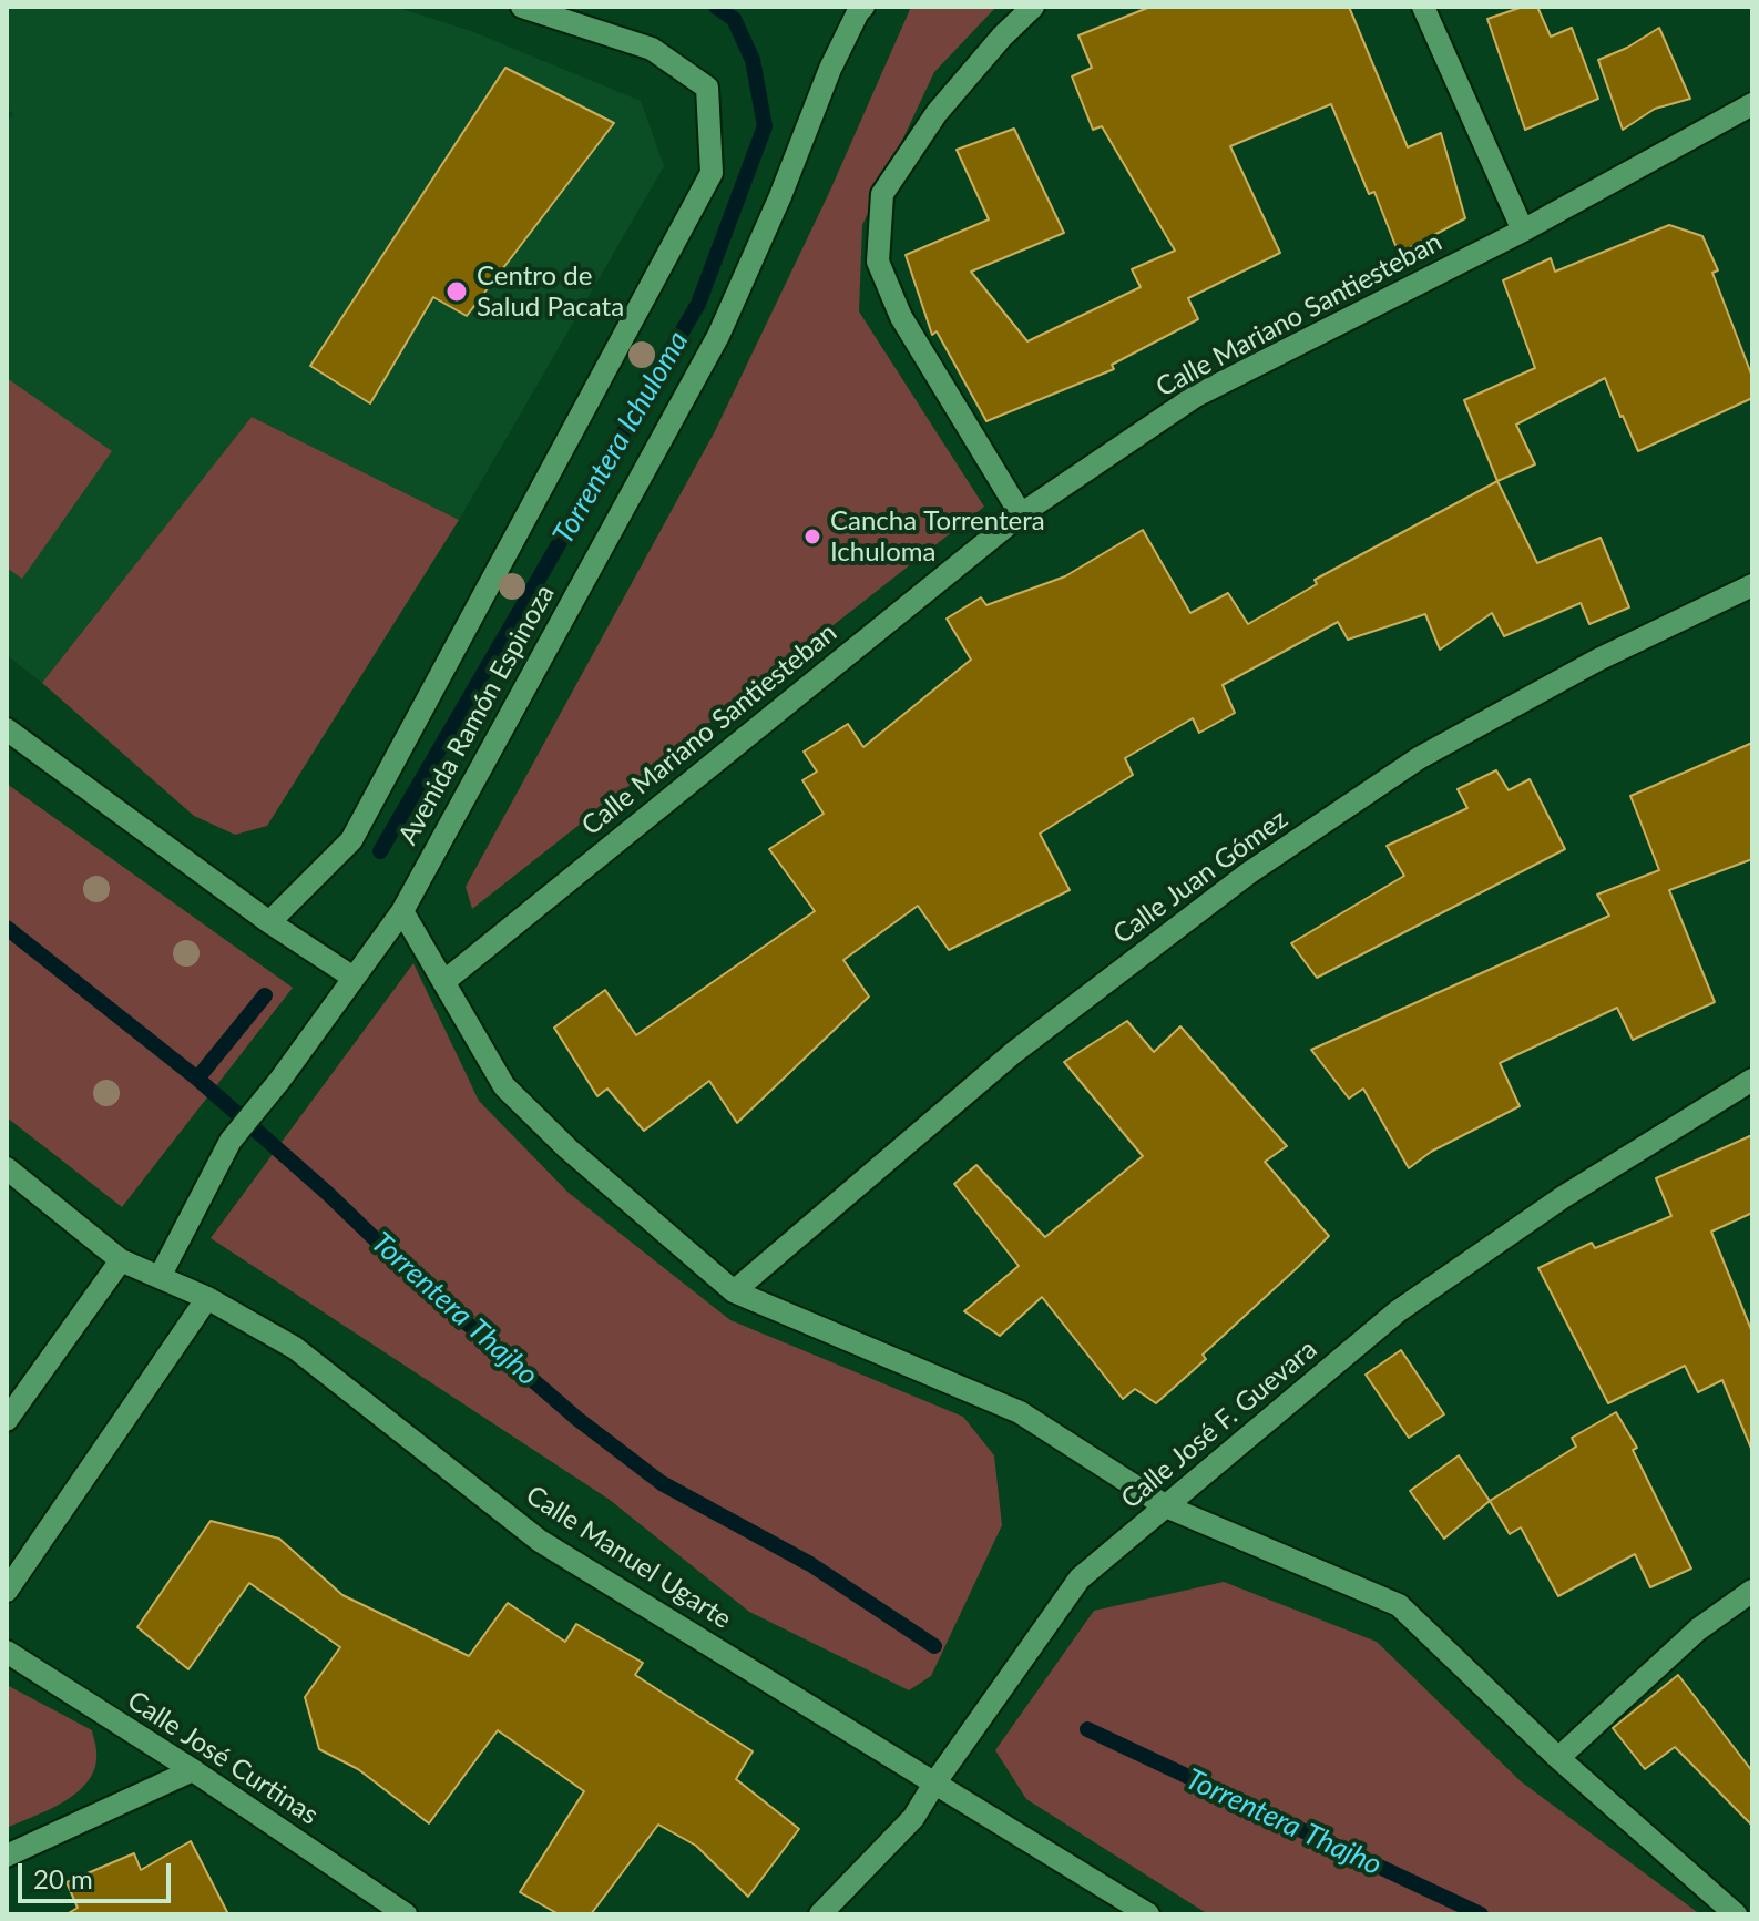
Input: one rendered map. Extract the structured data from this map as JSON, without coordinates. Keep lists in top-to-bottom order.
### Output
{
  "streets": {
    "street": [
      "Calle Mariano Santiesteban",
      "Avenida Ramón Espinoza",
      "Calle Juan Gómez",
      "Calle José F. Guevara",
      "Calle Manuel Ugarte",
      "Calle José Curtinas"
    ]
  },
  "crossings": [
    ["Avenida Ramón Espinoza", "Calle Manuel Ugarte"],
    ["Calle José F. Guevara", "Calle Manuel Ugarte"]
  ],
  "water": ["Torrentera Ichuloma", "Torrentera Thajho"],
  "places": ["Centro de Salud Pacata", "Cancha Torrentera Ichuloma"],
  "scale_bar": "20 m"
}
